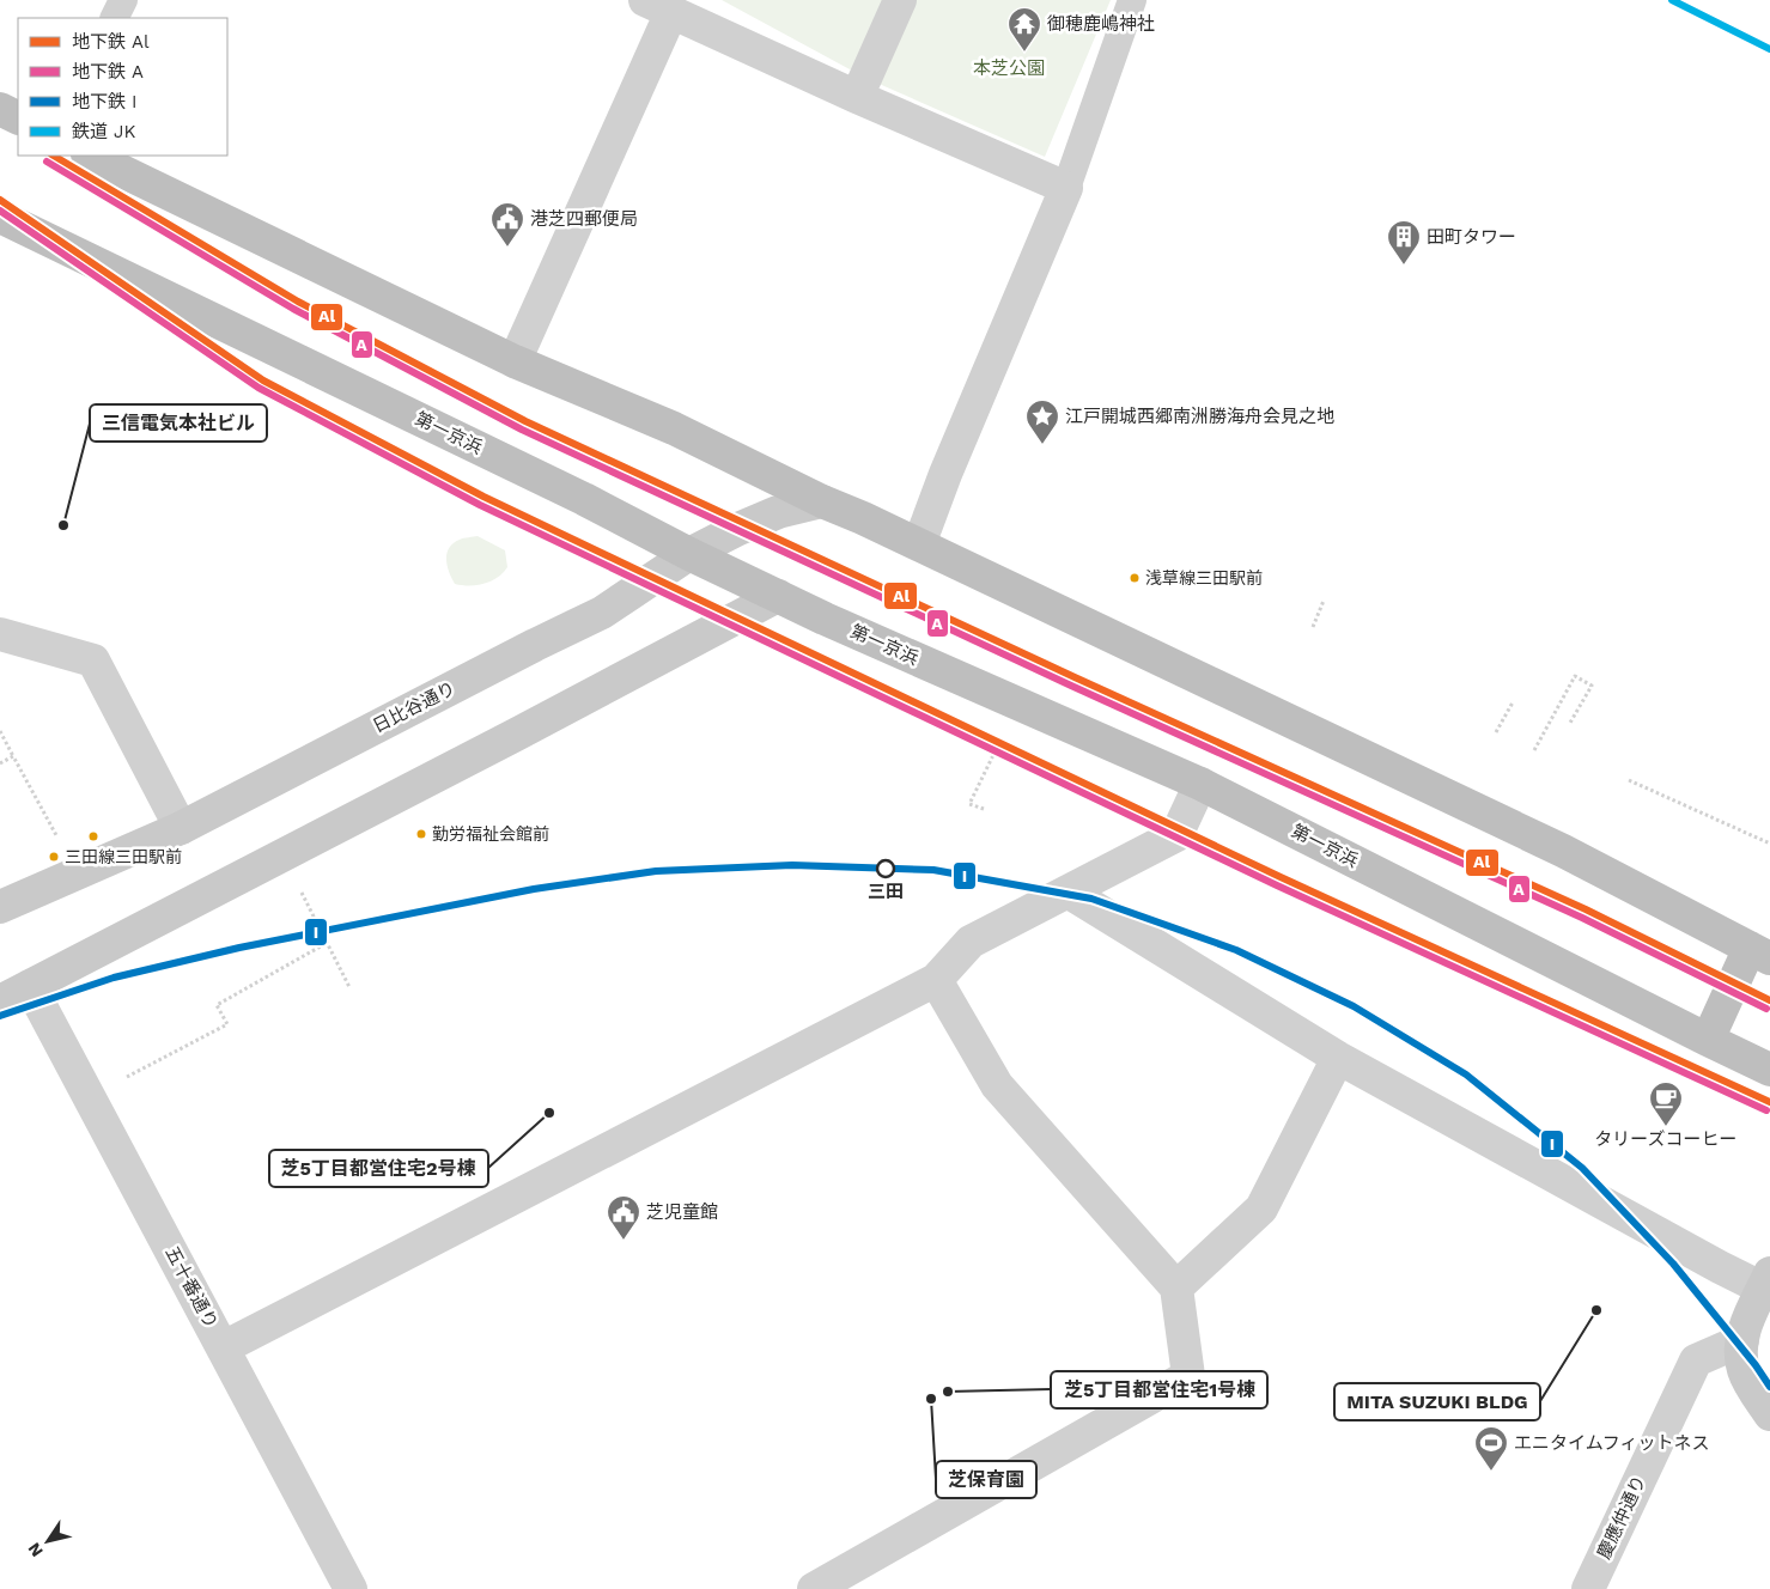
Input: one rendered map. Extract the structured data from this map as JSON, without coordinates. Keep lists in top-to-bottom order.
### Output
{
  "streets": {
    "highway": ["第一京浜"],
    "main road": ["日比谷通り"],
    "street": ["五十番通り", "慶應仲通り"]
  },
  "crossings": [
    ["第一京浜", "日比谷通り"]
  ],
  "parks": ["本芝公園"],
  "places": {
    "temple": ["御穂鹿嶋神社"],
    "public building": ["港芝四郵便局", "芝児童館"],
    "building": ["田町タワー"],
    "place": ["江戸開城西郷南洲勝海舟会見之地"],
    "other": [
      "三信電気本社ビル",
      "浅草線三田駅前",
      "勤労福祉会館前",
      "三田線三田駅前",
      "三田",
      "芝5丁目都営住宅2号棟",
      "MITA SUZUKI BLDG",
      "芝5丁目都営住宅1号棟",
      "芝保育園"
    ],
    "cafe": ["タリーズコーヒー"],
    "sports": ["エニタイムフィットネス"]
  },
  "lines": [
    "rail line JK",
    "metro line Al",
    "metro line A",
    "metro line I"
  ],
  "legend": [
    "地下鉄 Al",
    "地下鉄 A",
    "地下鉄 I",
    "鉄道 JK"
  ],
  "north": "bottom left"
}
